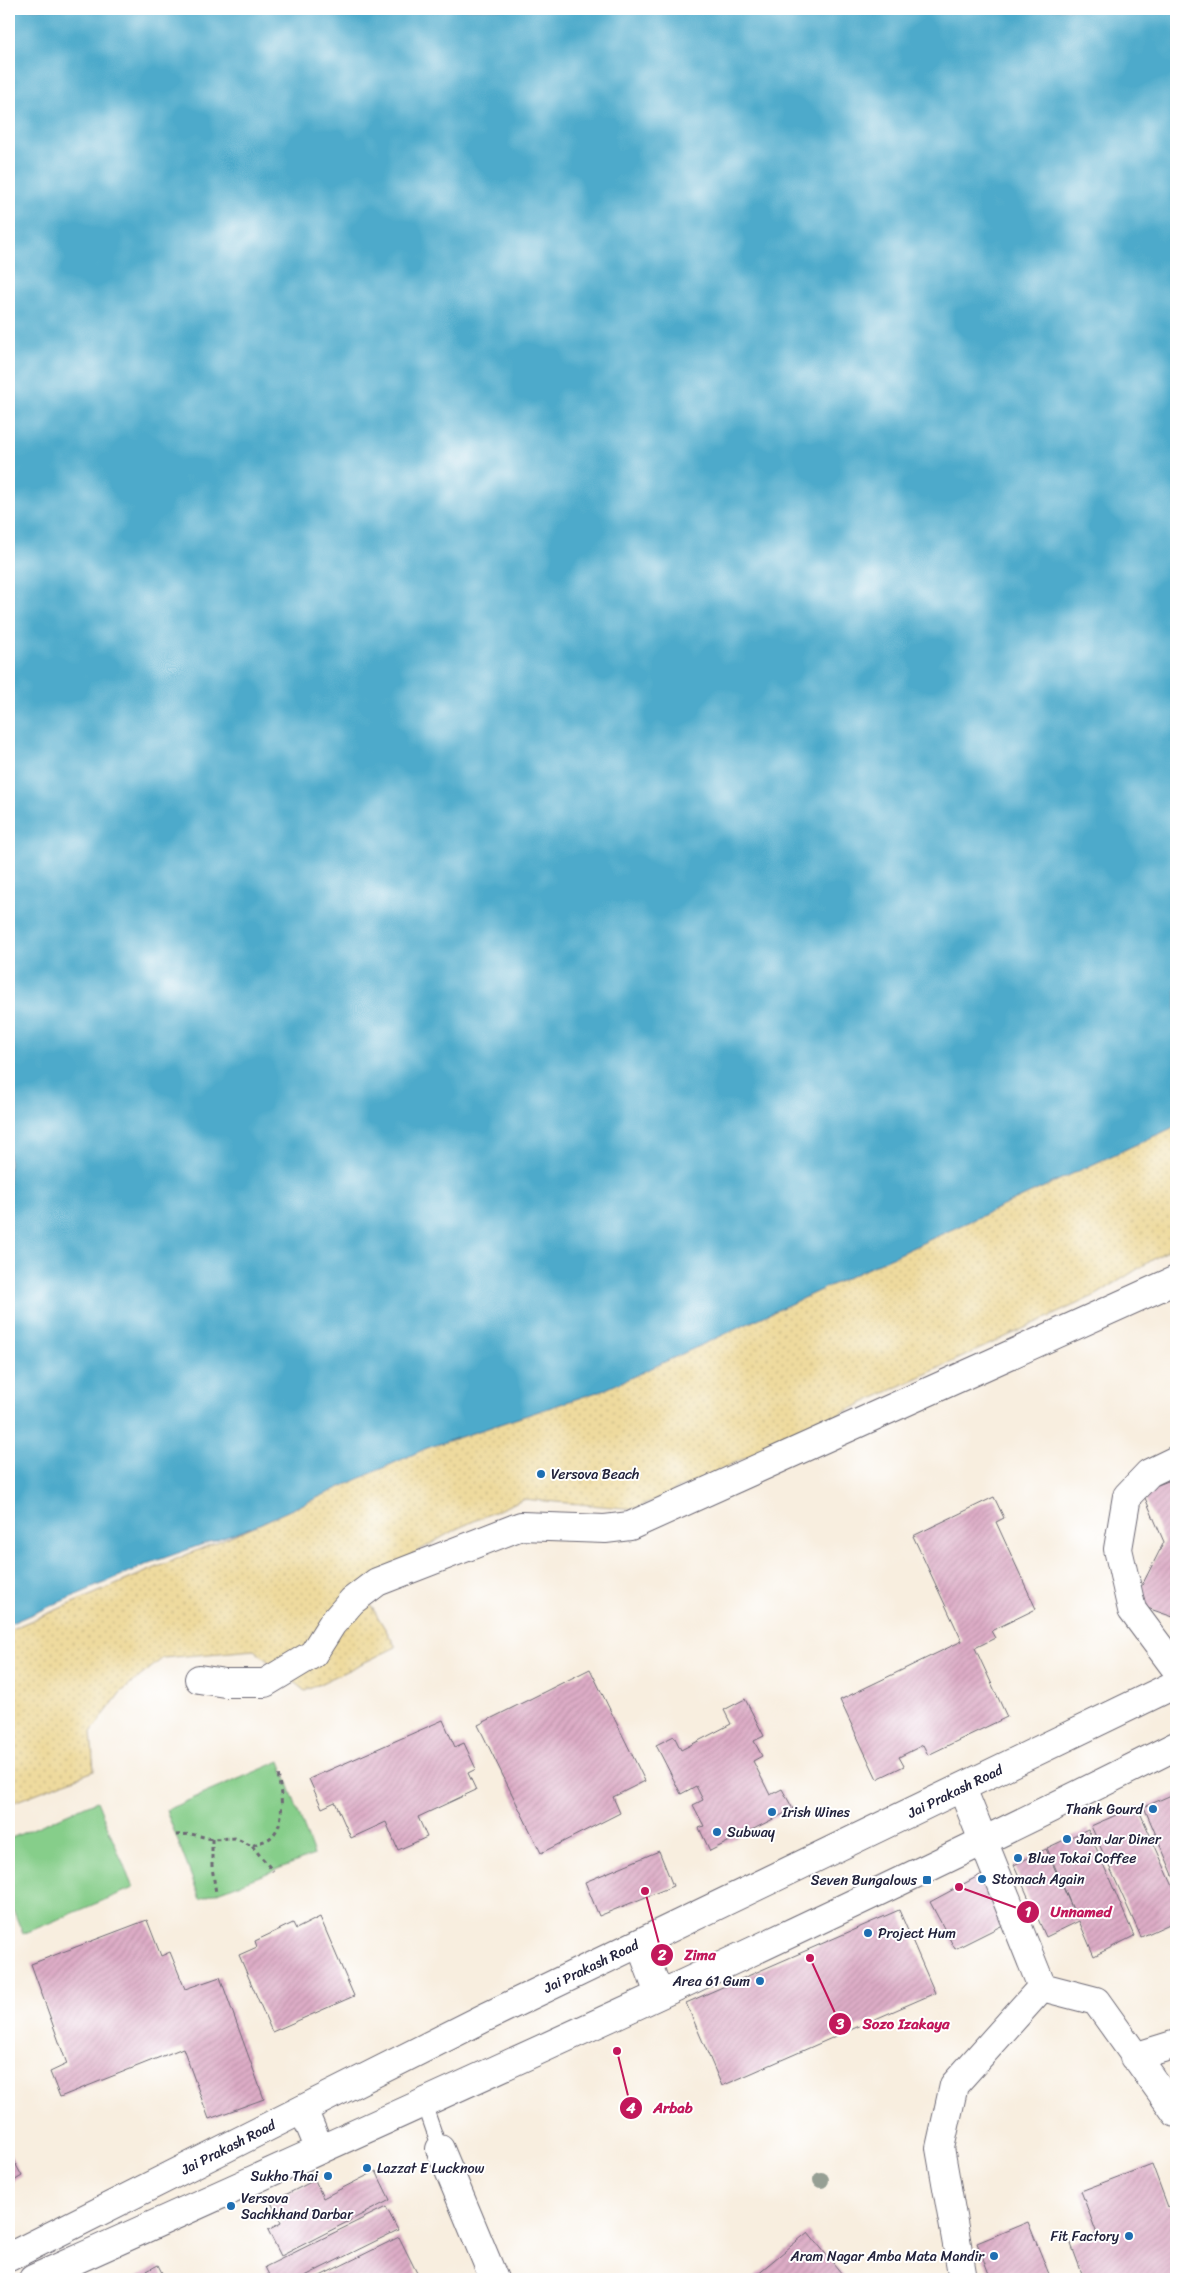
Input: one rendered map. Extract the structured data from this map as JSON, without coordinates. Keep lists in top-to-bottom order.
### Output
{
  "streets": {
    "main road": ["Jai Prakash Road"]
  },
  "places": {
    "other": [
      "Versova Beach",
      "Thank Gourd",
      "Irish Wines",
      "Subway",
      "Jam Jar Diner",
      "Blue Tokai Coffee",
      "Stomach Again",
      "Unnamed",
      "Zima",
      "Project Hum",
      "Sozo Izakaya",
      "Area 61 Gum",
      "Arbab",
      "Lazzat E Lucknow",
      "Sukho Thai",
      "Versova Sachkhand Darbar",
      "Fit Factory",
      "Aram Nagar Amba Mata Mandir"
    ],
    "transit": ["Seven Bungalows"]
  }
}
